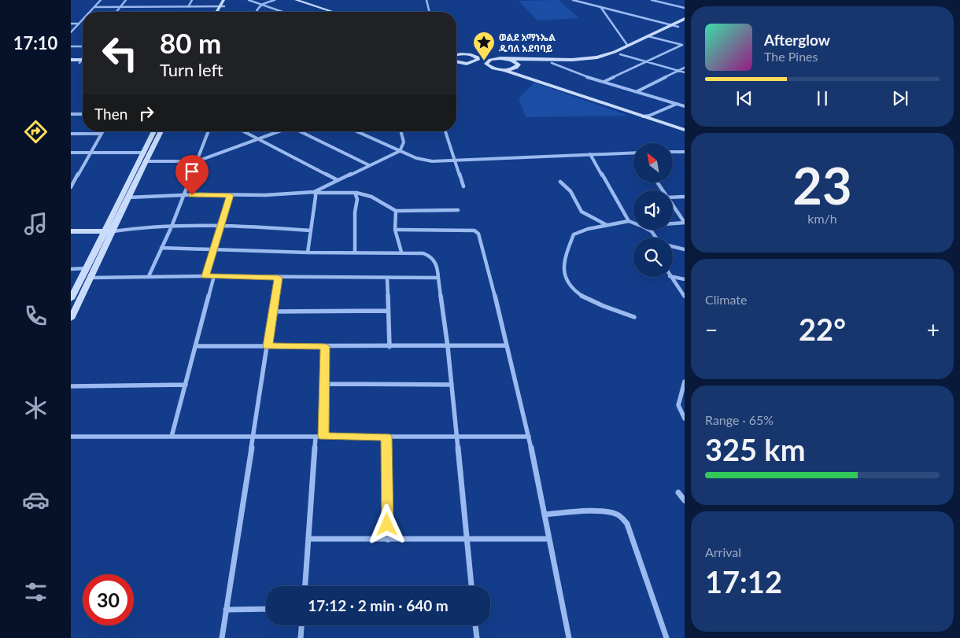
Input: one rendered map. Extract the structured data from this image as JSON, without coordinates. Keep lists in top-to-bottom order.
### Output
{
  "places": {
    "place": ["ወልደ አማኑኤል ዱባለ አደባባይ"]
  },
  "north": "top left",
  "page": {
    "tabs": "17:10",
    "turn": ["80 m", "Turn left"],
    "song": ["Afterglow", "The Pines"],
    "then": "Then",
    "tile": [
      ["23", "km/h"],
      "Climate",
      ["Range · 65%", "325 km"],
      ["Arrival", "17:12"]
    ],
    "heat": ["−", "22°", "+"],
    "limit": "30",
    "trip": "17:12 · 2 min · 640 m"
  }
}
